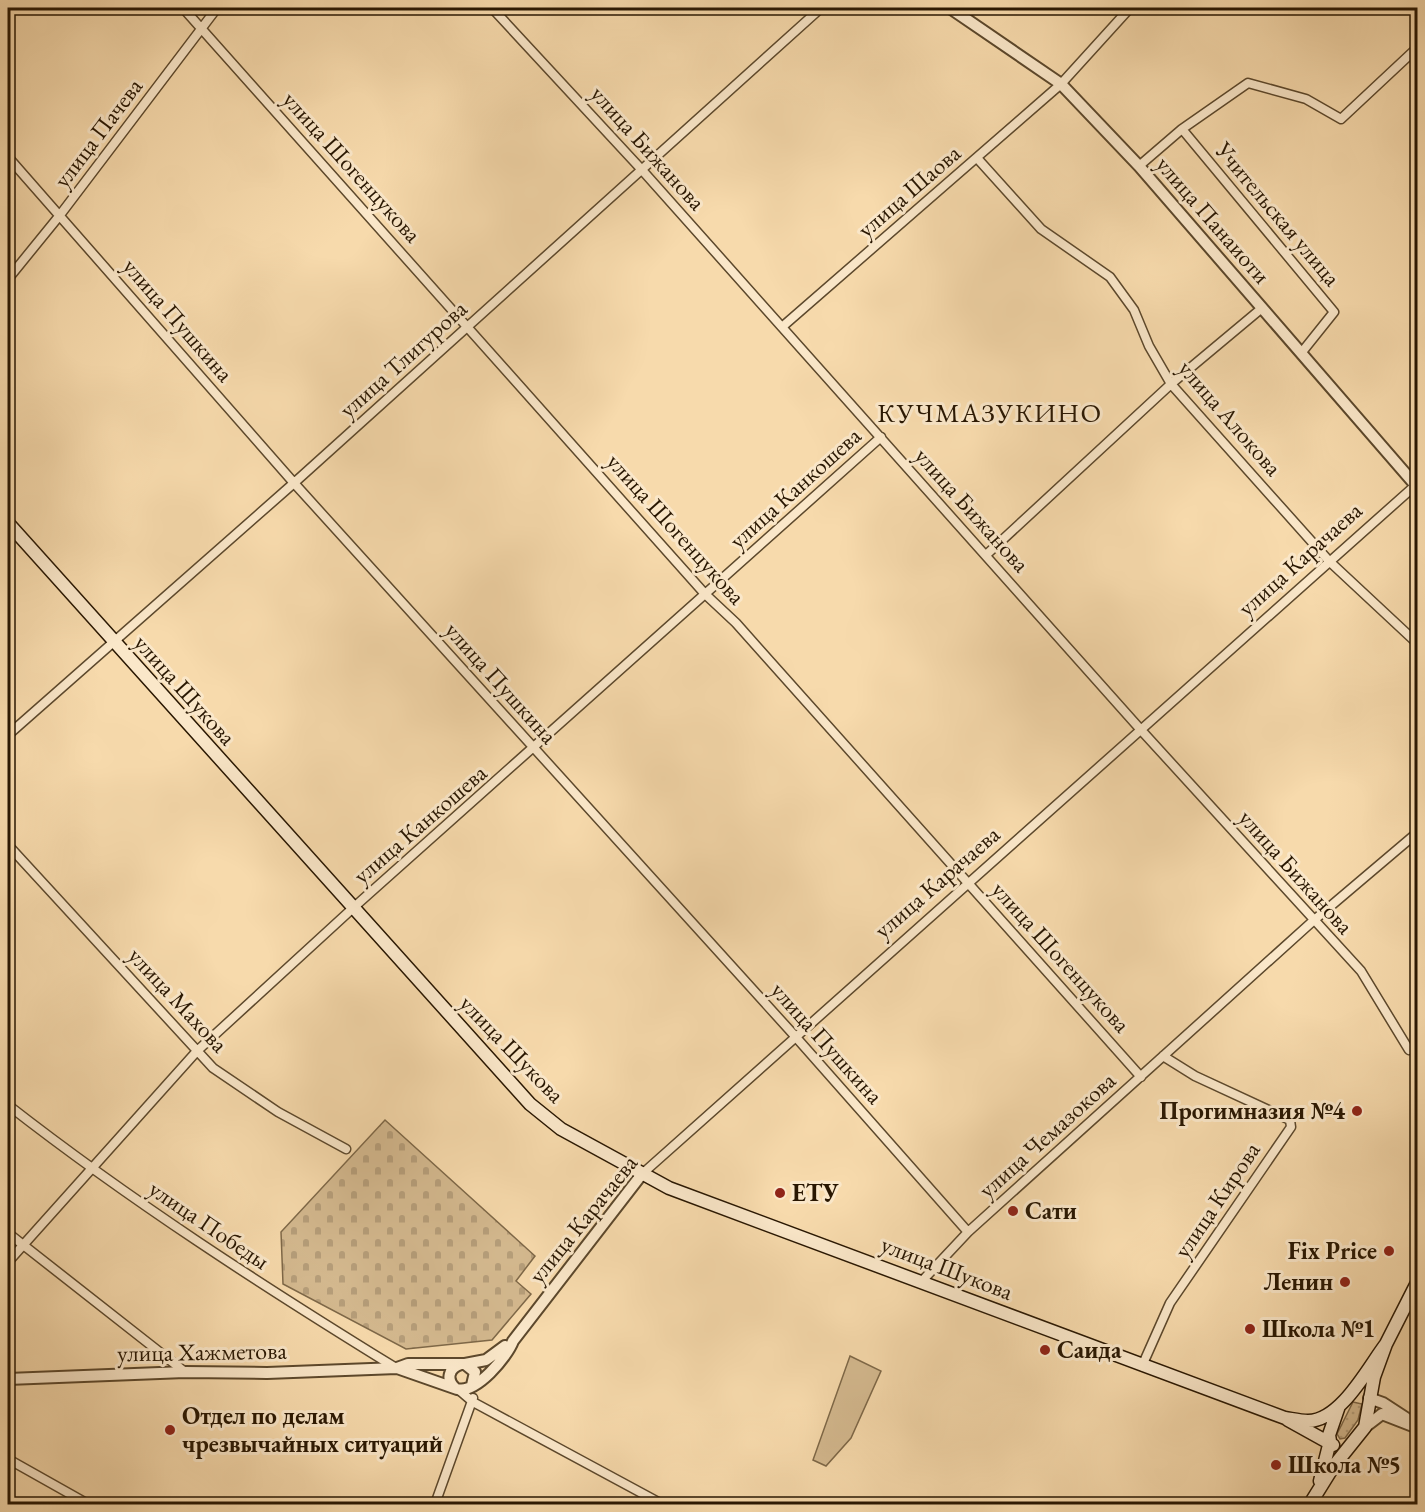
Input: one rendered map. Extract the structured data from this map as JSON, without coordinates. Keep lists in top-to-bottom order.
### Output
{
  "streets": {
    "main road": ["улица Шукова"],
    "street": [
      "улица Пачева",
      "улица Бижанова",
      "улица Шогенцукова",
      "улица Шаова",
      "Учительская улица",
      "улица Панаиоти",
      "улица Пушкина",
      "улица Тлигурова",
      "улица Алокова",
      "улица Канкошева",
      "улица Карачаева",
      "улица Махова",
      "улица Чемазокова",
      "улица Кирова",
      "улица Победы",
      "улица Хажметова"
    ]
  },
  "crossings": [
    ["улица Пачева", "улица Шогенцукова"],
    ["улица Пачева", "улица Пушкина"],
    ["улица Бижанова", "улица Шаова"],
    ["улица Бижанова", "улица Тлигурова"],
    ["улица Бижанова", "улица Канкошева"],
    ["улица Бижанова", "улица Карачаева"],
    ["улица Бижанова", "улица Чемазокова"],
    ["улица Шогенцукова", "улица Тлигурова"],
    ["улица Шогенцукова", "улица Канкошева"],
    ["улица Шогенцукова", "улица Карачаева"],
    ["улица Шогенцукова", "улица Чемазокова"],
    ["улица Шаова", "улица Панаиоти"],
    ["улица Шаова", "улица Алокова"],
    ["Учительская улица", "улица Панаиоти"],
    ["улица Панаиоти", "улица Карачаева"],
    ["улица Пушкина", "улица Тлигурова"],
    ["улица Пушкина", "улица Канкошева"],
    ["улица Пушкина", "улица Карачаева"],
    ["улица Пушкина", "улица Чемазокова"],
    ["улица Тлигурова", "улица Шукова"],
    ["улица Алокова", "улица Карачаева"],
    ["улица Канкошева", "улица Шукова"],
    ["улица Канкошева", "улица Махова"],
    ["улица Канкошева", "улица Победы"],
    ["улица Карачаева", "улица Шукова"],
    ["улица Карачаева", "улица Хажметова"],
    ["улица Шукова", "улица Чемазокова"],
    ["улица Шукова", "улица Кирова"],
    ["улица Чемазокова", "улица Кирова"],
    ["улица Победы", "улица Хажметова"]
  ],
  "districts": ["КУЧМАЗУКИНО"],
  "places": [
    "Прогимназия №4",
    "ЕТУ",
    "Сати",
    "Fix Price",
    "Ленин",
    "Школа №1",
    "Саида",
    "Отдел по делам чрезвычайных ситуаций",
    "Школа №5"
  ]
}
